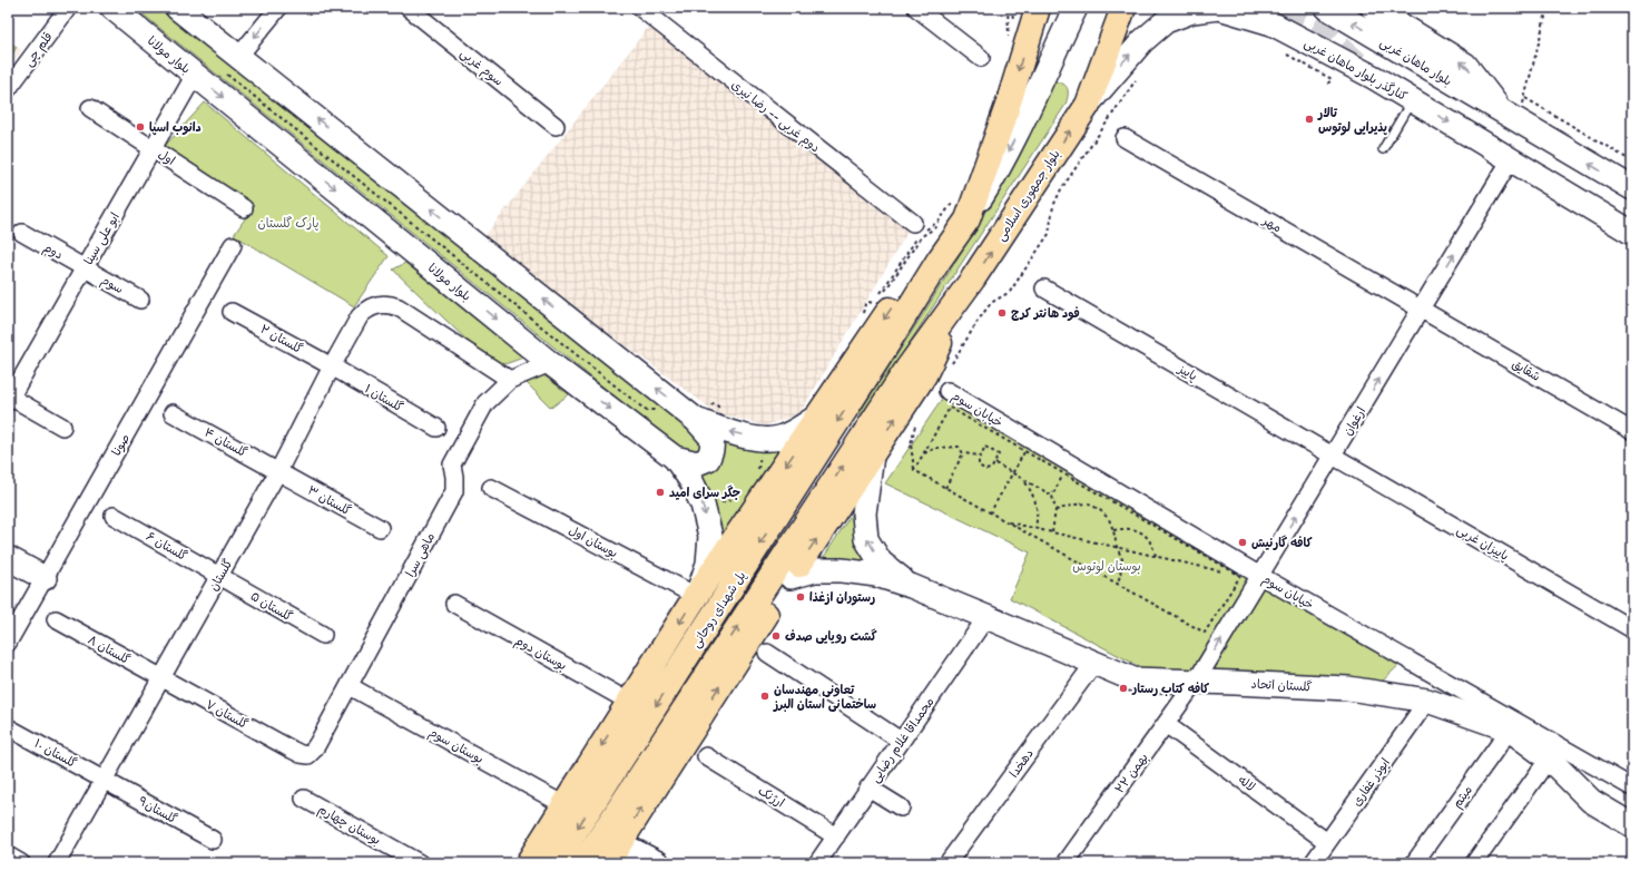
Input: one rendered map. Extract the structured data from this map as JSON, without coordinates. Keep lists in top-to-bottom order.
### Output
{
  "streets": {
    "main road": [
      "بلوار مولانا",
      "بلوار ماهان غربی",
      "کنارگذر بلوار ماهان غربی",
      "بلوار جمهوری اسلامی",
      "پل شهدای روحانی",
      "گلستان اتحاد"
    ],
    "street": [
      "قلم چی",
      "سوم غربی",
      "دوم غربی -- رضا نیری",
      "اول",
      "مهر",
      "ابو علی سینا",
      "دوم",
      "سوم",
      "گلستان ۲",
      "شقایق",
      "پاییز",
      "گلستان ۱",
      "خیابان سوم",
      "ارغوان",
      "گلستان ۴",
      "صونا",
      "گلستان ۳",
      "بوستان اول",
      "پاییزان غربی",
      "گلستان ۶",
      "ماهی سرا",
      "گلستان",
      "گلستان ۵",
      "گلستان ۸",
      "بوستان دوم",
      "گلستان ۷",
      "محمداقا غلام رضایی",
      "بوستان سوم",
      "گلستان ۱۰",
      "دهخدا",
      "۲۲ بهمن",
      "ابوذر غفاری",
      "لاله",
      "ارژنک",
      "میثم",
      "گلستان۹",
      "بوستان چهارم"
    ]
  },
  "crossings": [
    ["بلوار مولانا", "ابو علی سینا"],
    ["بلوار مولانا", "بوستان اول"],
    ["بلوار مولانا", "ماهی سرا"],
    ["کنارگذر بلوار ماهان غربی", "بلوار جمهوری اسلامی"],
    ["کنارگذر بلوار ماهان غربی", "ارغوان"],
    ["اول", "ابو علی سینا"],
    ["مهر", "شقایق"],
    ["مهر", "ارغوان"],
    ["ابو علی سینا", "دوم"],
    ["ابو علی سینا", "سوم"],
    ["دوم", "سوم"],
    ["گلستان ۲", "گلستان ۱"],
    ["گلستان ۲", "گلستان"],
    ["شقایق", "ارغوان"],
    ["پاییز", "ارغوان"],
    ["پاییز", "پاییزان غربی"],
    ["گلستان ۱", "گلستان"],
    ["خیابان سوم", "ارغوان"],
    ["ارغوان", "پاییزان غربی"],
    ["ارغوان", "گلستان اتحاد"],
    ["ارغوان", "۲۲ بهمن"],
    ["گلستان ۴", "گلستان ۳"],
    ["گلستان ۴", "گلستان"],
    ["گلستان ۳", "گلستان"],
    ["گلستان ۶", "گلستان"],
    ["گلستان ۶", "گلستان ۵"],
    ["ماهی سرا", "گلستان"],
    ["ماهی سرا", "گلستان ۷"],
    ["ماهی سرا", "بوستان سوم"],
    ["گلستان", "گلستان ۵"],
    ["گلستان", "گلستان ۸"],
    ["گلستان", "گلستان ۷"],
    ["گلستان", "گلستان ۱۰"],
    ["گلستان", "گلستان۹"],
    ["گلستان ۸", "گلستان ۷"],
    ["گلستان اتحاد", "محمداقا غلام رضایی"],
    ["گلستان اتحاد", "دهخدا"],
    ["گلستان اتحاد", "۲۲ بهمن"],
    ["گلستان اتحاد", "ابوذر غفاری"],
    ["گلستان اتحاد", "میثم"],
    ["محمداقا غلام رضایی", "ارژنک"],
    ["گلستان ۱۰", "گلستان۹"],
    ["۲۲ بهمن", "لاله"],
    ["ابوذر غفاری", "لاله"]
  ],
  "one_way": ["بلوار ماهان غربی", "کنارگذر بلوار ماهان غربی", "ارغوان"],
  "parks": ["پارک گلستان", "بوستان لوتوس"],
  "places": [
    "تالار پذیرایی لوتوس",
    "دانوب اسپا",
    "فود هانتر کرج",
    "جگر سرای امید",
    "کافه گارنیش",
    "رستوران ازغذا",
    "گشت رویایی صدف",
    "کافه کتاب رستار",
    "تعاونی مهندسان ساختمانی استان البرز"
  ]
}
